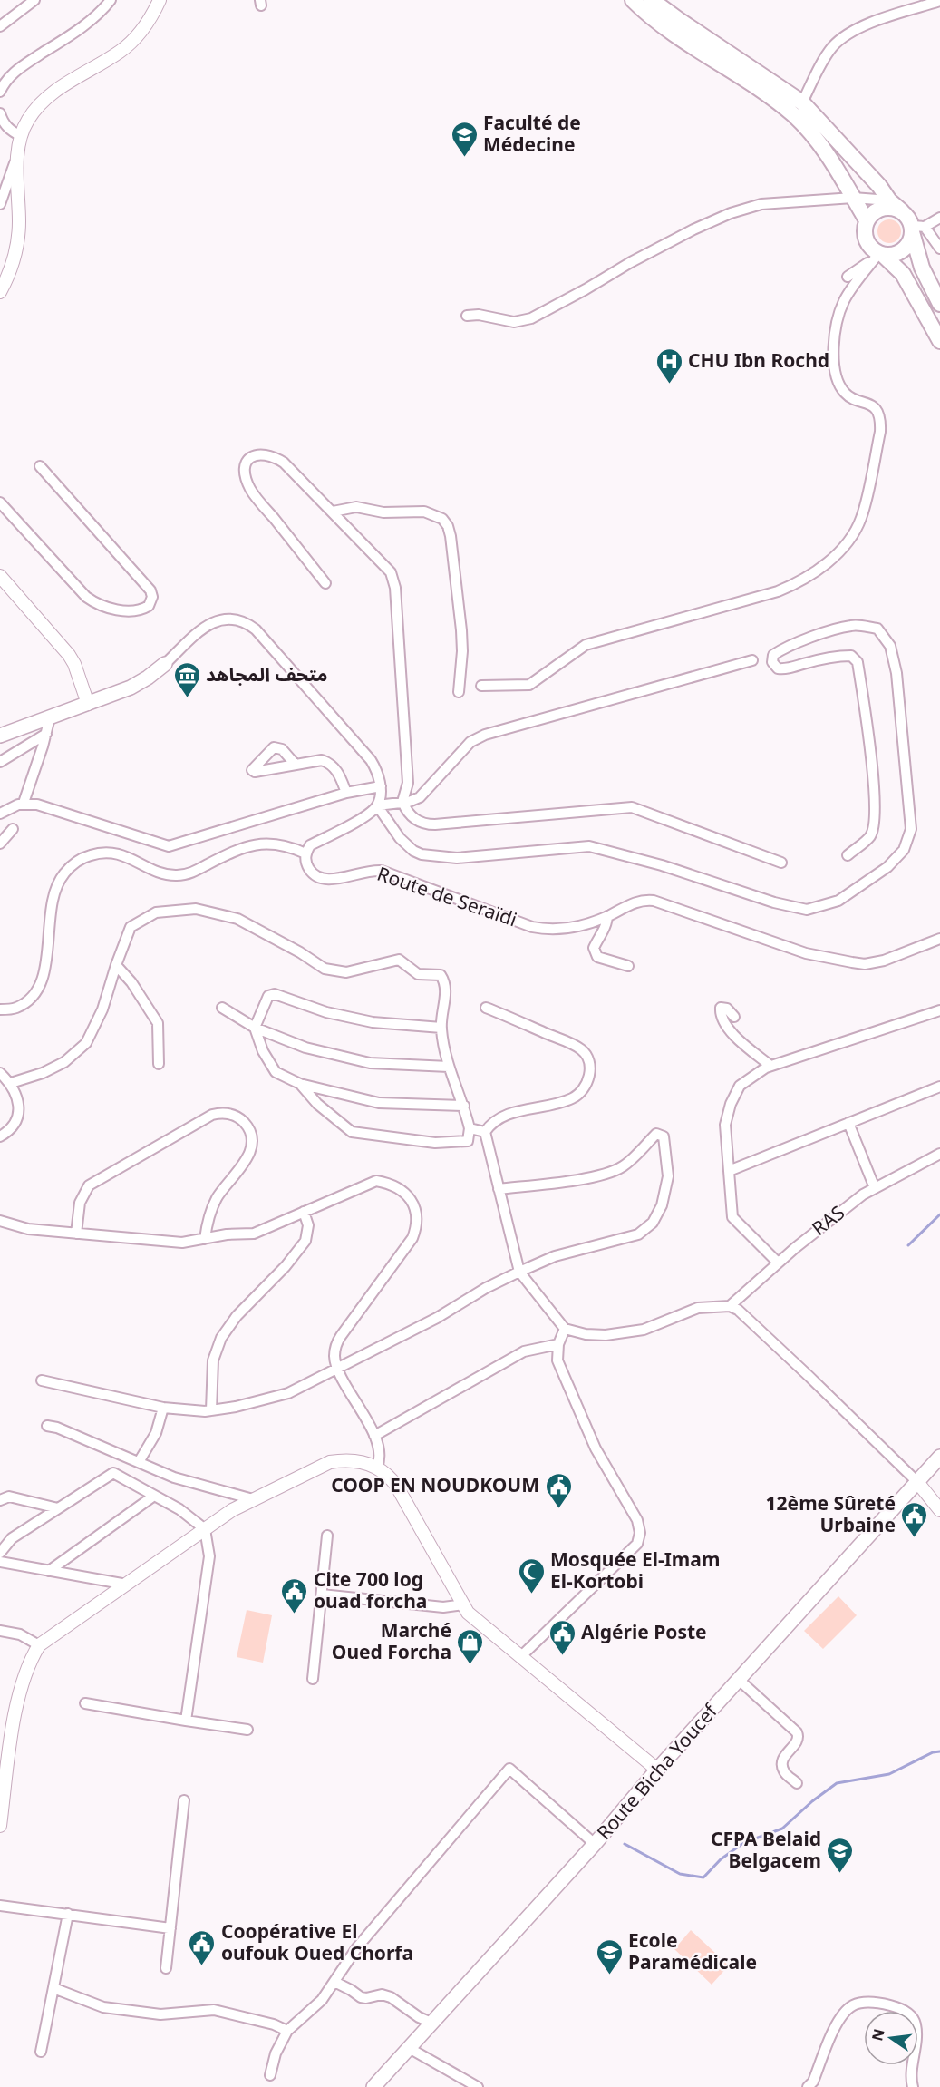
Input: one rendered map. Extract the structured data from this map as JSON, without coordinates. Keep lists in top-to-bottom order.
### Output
{
  "streets": {
    "main road": ["Route Bicha Youcef"],
    "street": ["Route de Seraïdi", "RAS"]
  },
  "places": {
    "school or university": ["Faculté de Médecine", "CFPA Belaid Belgacem", "Ecole Paramédicale"],
    "hospital": ["CHU Ibn Rochd"],
    "museum": ["متحف المجاهد"],
    "public building": [
      "COOP EN NOUDKOUM",
      "12ème Sûreté Urbaine",
      "Cite 700 log ouad forcha",
      "Algérie Poste",
      "Coopérative El oufouk Oued Chorfa"
    ],
    "mosque": ["Mosquée El-Imam El-Kortobi"],
    "shop": ["Marché Oued Forcha"]
  },
  "north": "left"
}
